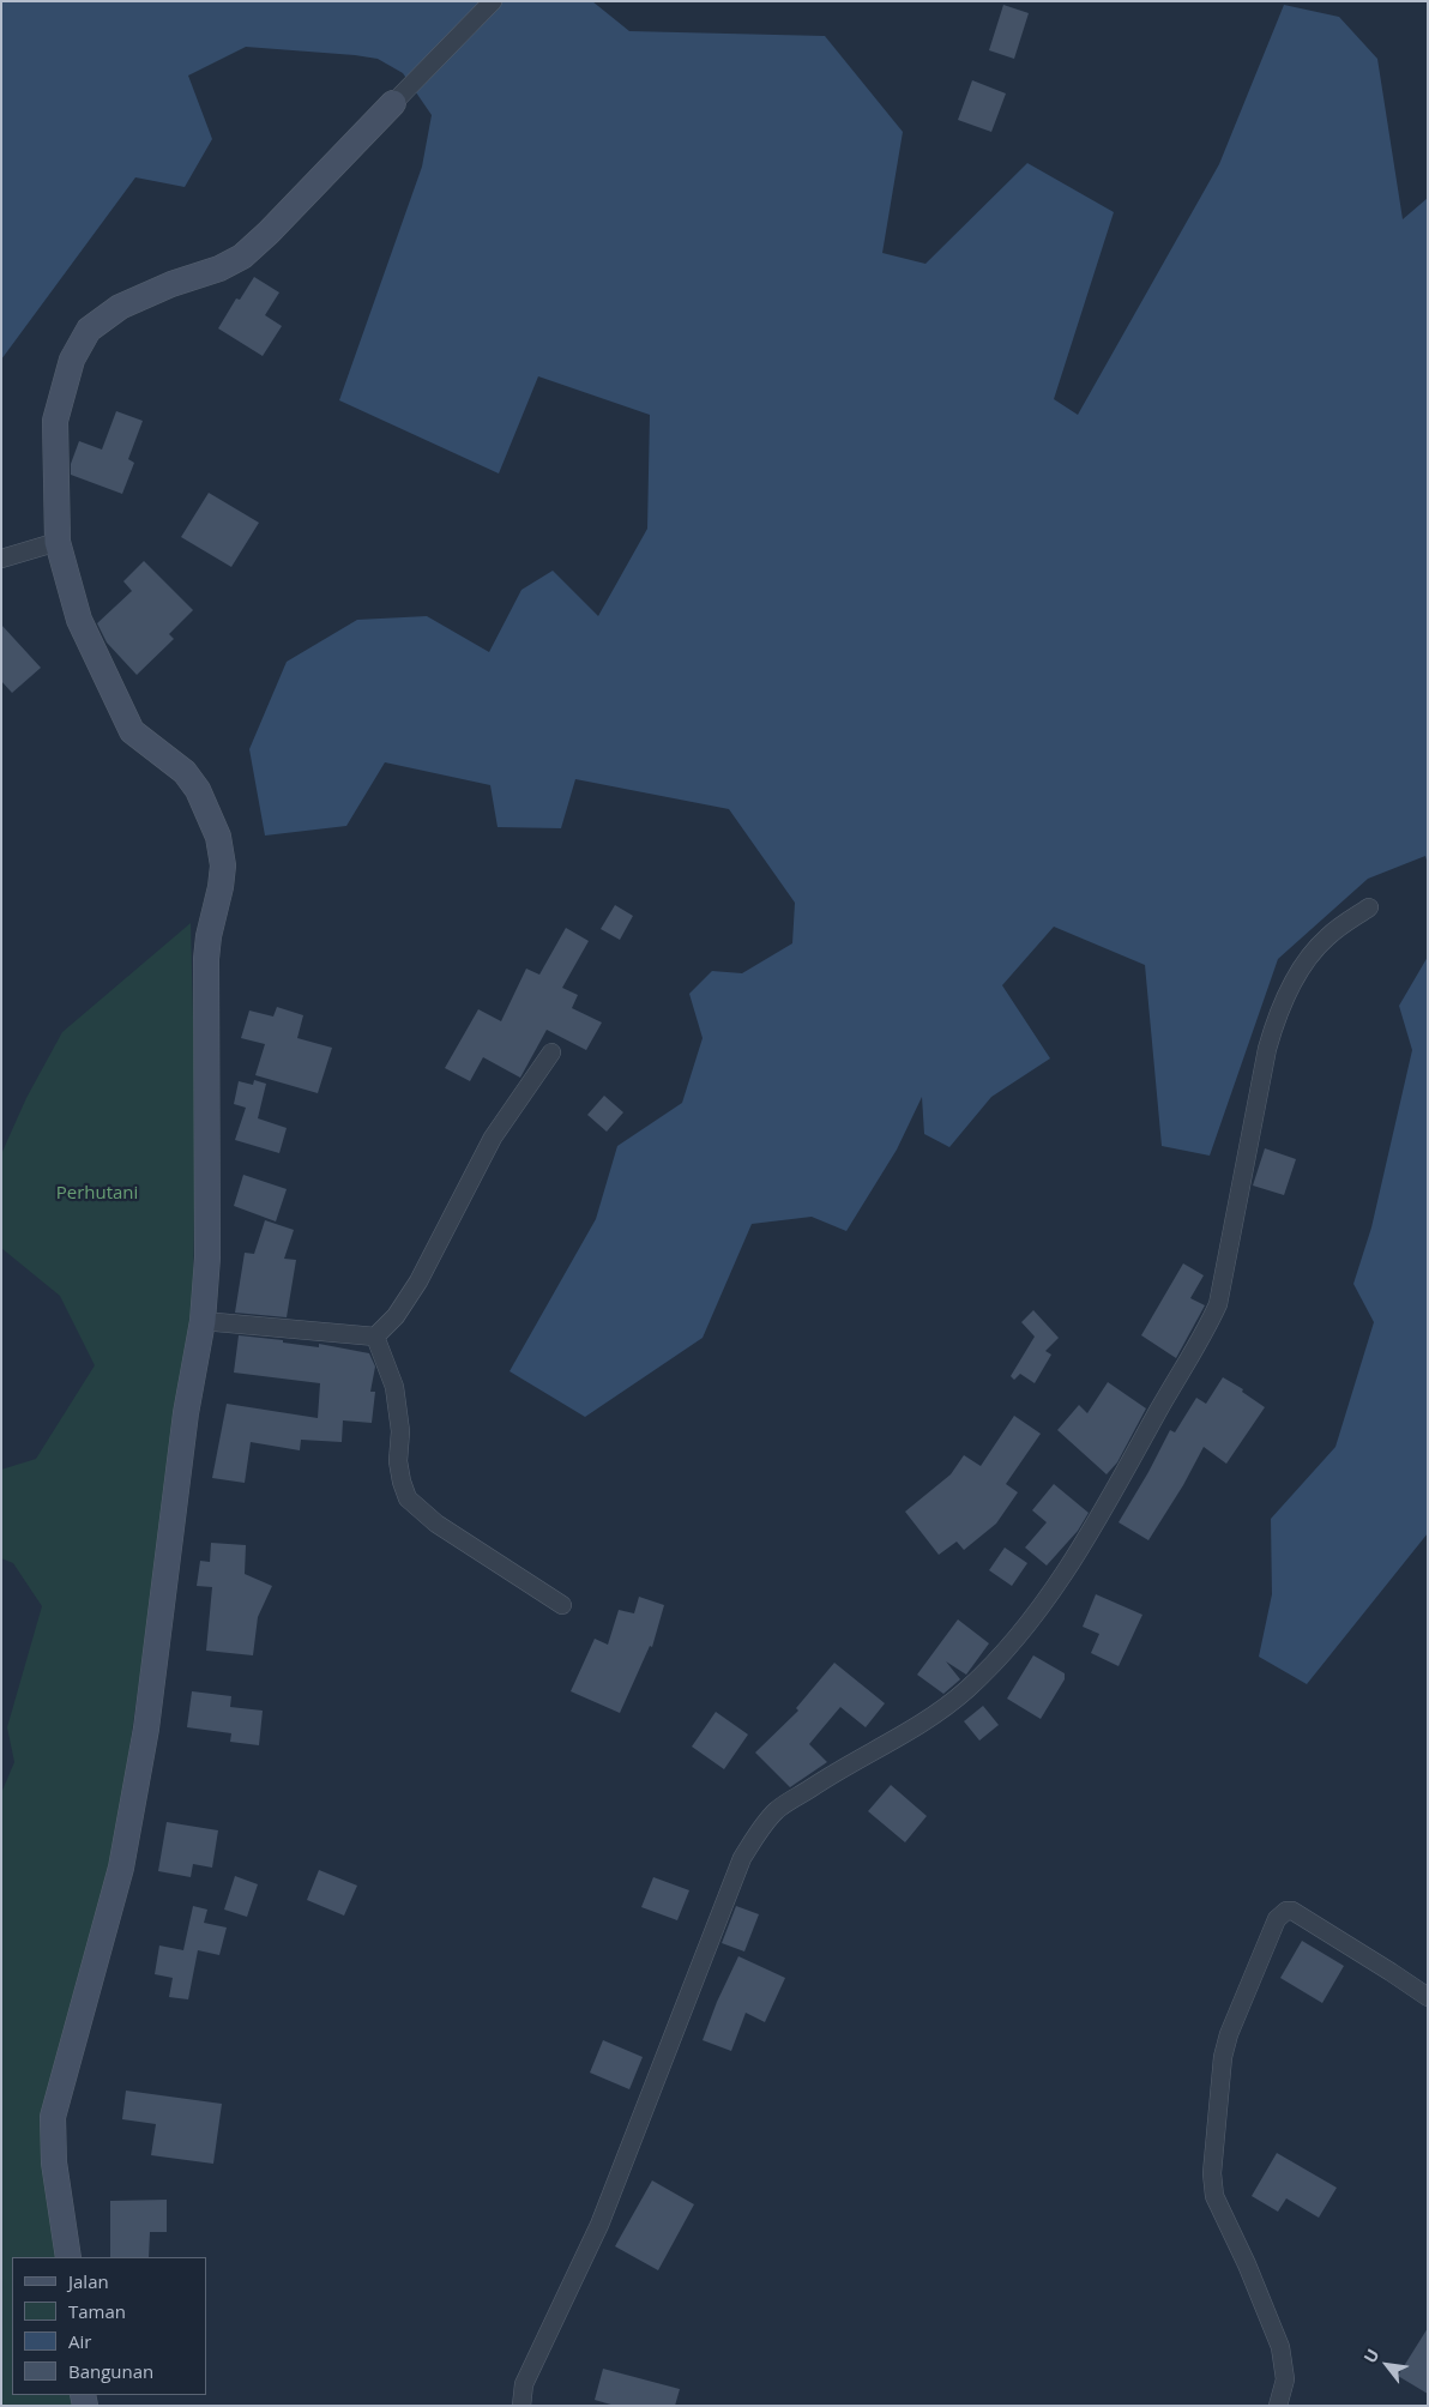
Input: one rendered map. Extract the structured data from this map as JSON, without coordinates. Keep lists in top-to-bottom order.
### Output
{
  "parks": ["Perhutani"],
  "legend": [
    "Jalan",
    "Taman",
    "Air",
    "Bangunan"
  ],
  "north": "top left"
}
